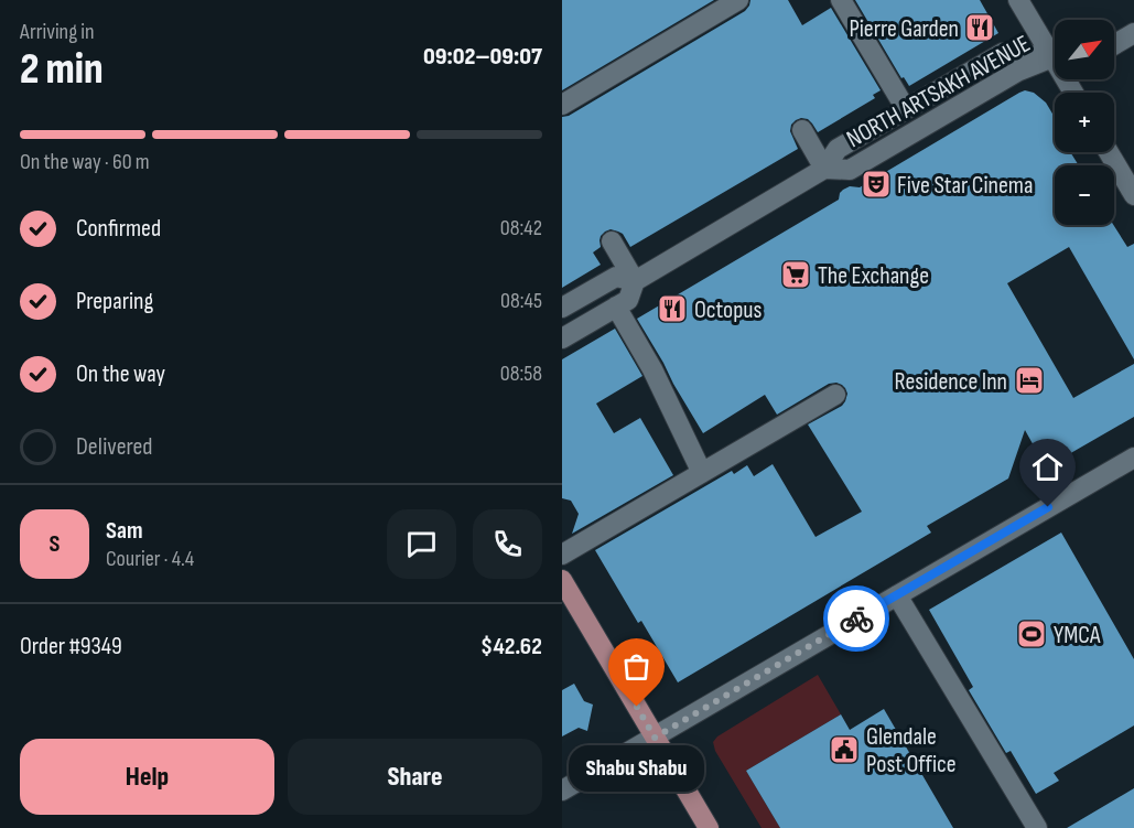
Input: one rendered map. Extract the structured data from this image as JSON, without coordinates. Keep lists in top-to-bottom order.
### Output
{
  "streets": {
    "street": ["NORTH ARTSAKH AVENUE"]
  },
  "places": {
    "restaurant": ["Pierre Garden", "Octopus"],
    "theatre": ["Five Star Cinema"],
    "supermarket": ["The Exchange"],
    "hotel": ["Residence Inn"],
    "sports": ["YMCA"],
    "other": ["Shabu Shabu"],
    "public building": ["Glendale Post Office"]
  },
  "north": "top right",
  "page": {
    "heading": ["2 min", "Arriving in", "09:02–09:07"],
    "panel": [
      "Sam",
      "Courier · 4.4",
      "Order #9349",
      "$42.62"
    ],
    "map_buttons": ["+", "−"],
    "bar": "On the way · 60 m",
    "list": [
      ["Confirmed", "08:42"],
      ["Preparing", "08:45"],
      ["On the way", "08:58"],
      "Delivered"
    ],
    "round": "S",
    "buttons": ["Help", "Share"],
    "bubble": "Shabu Shabu"
  }
}
